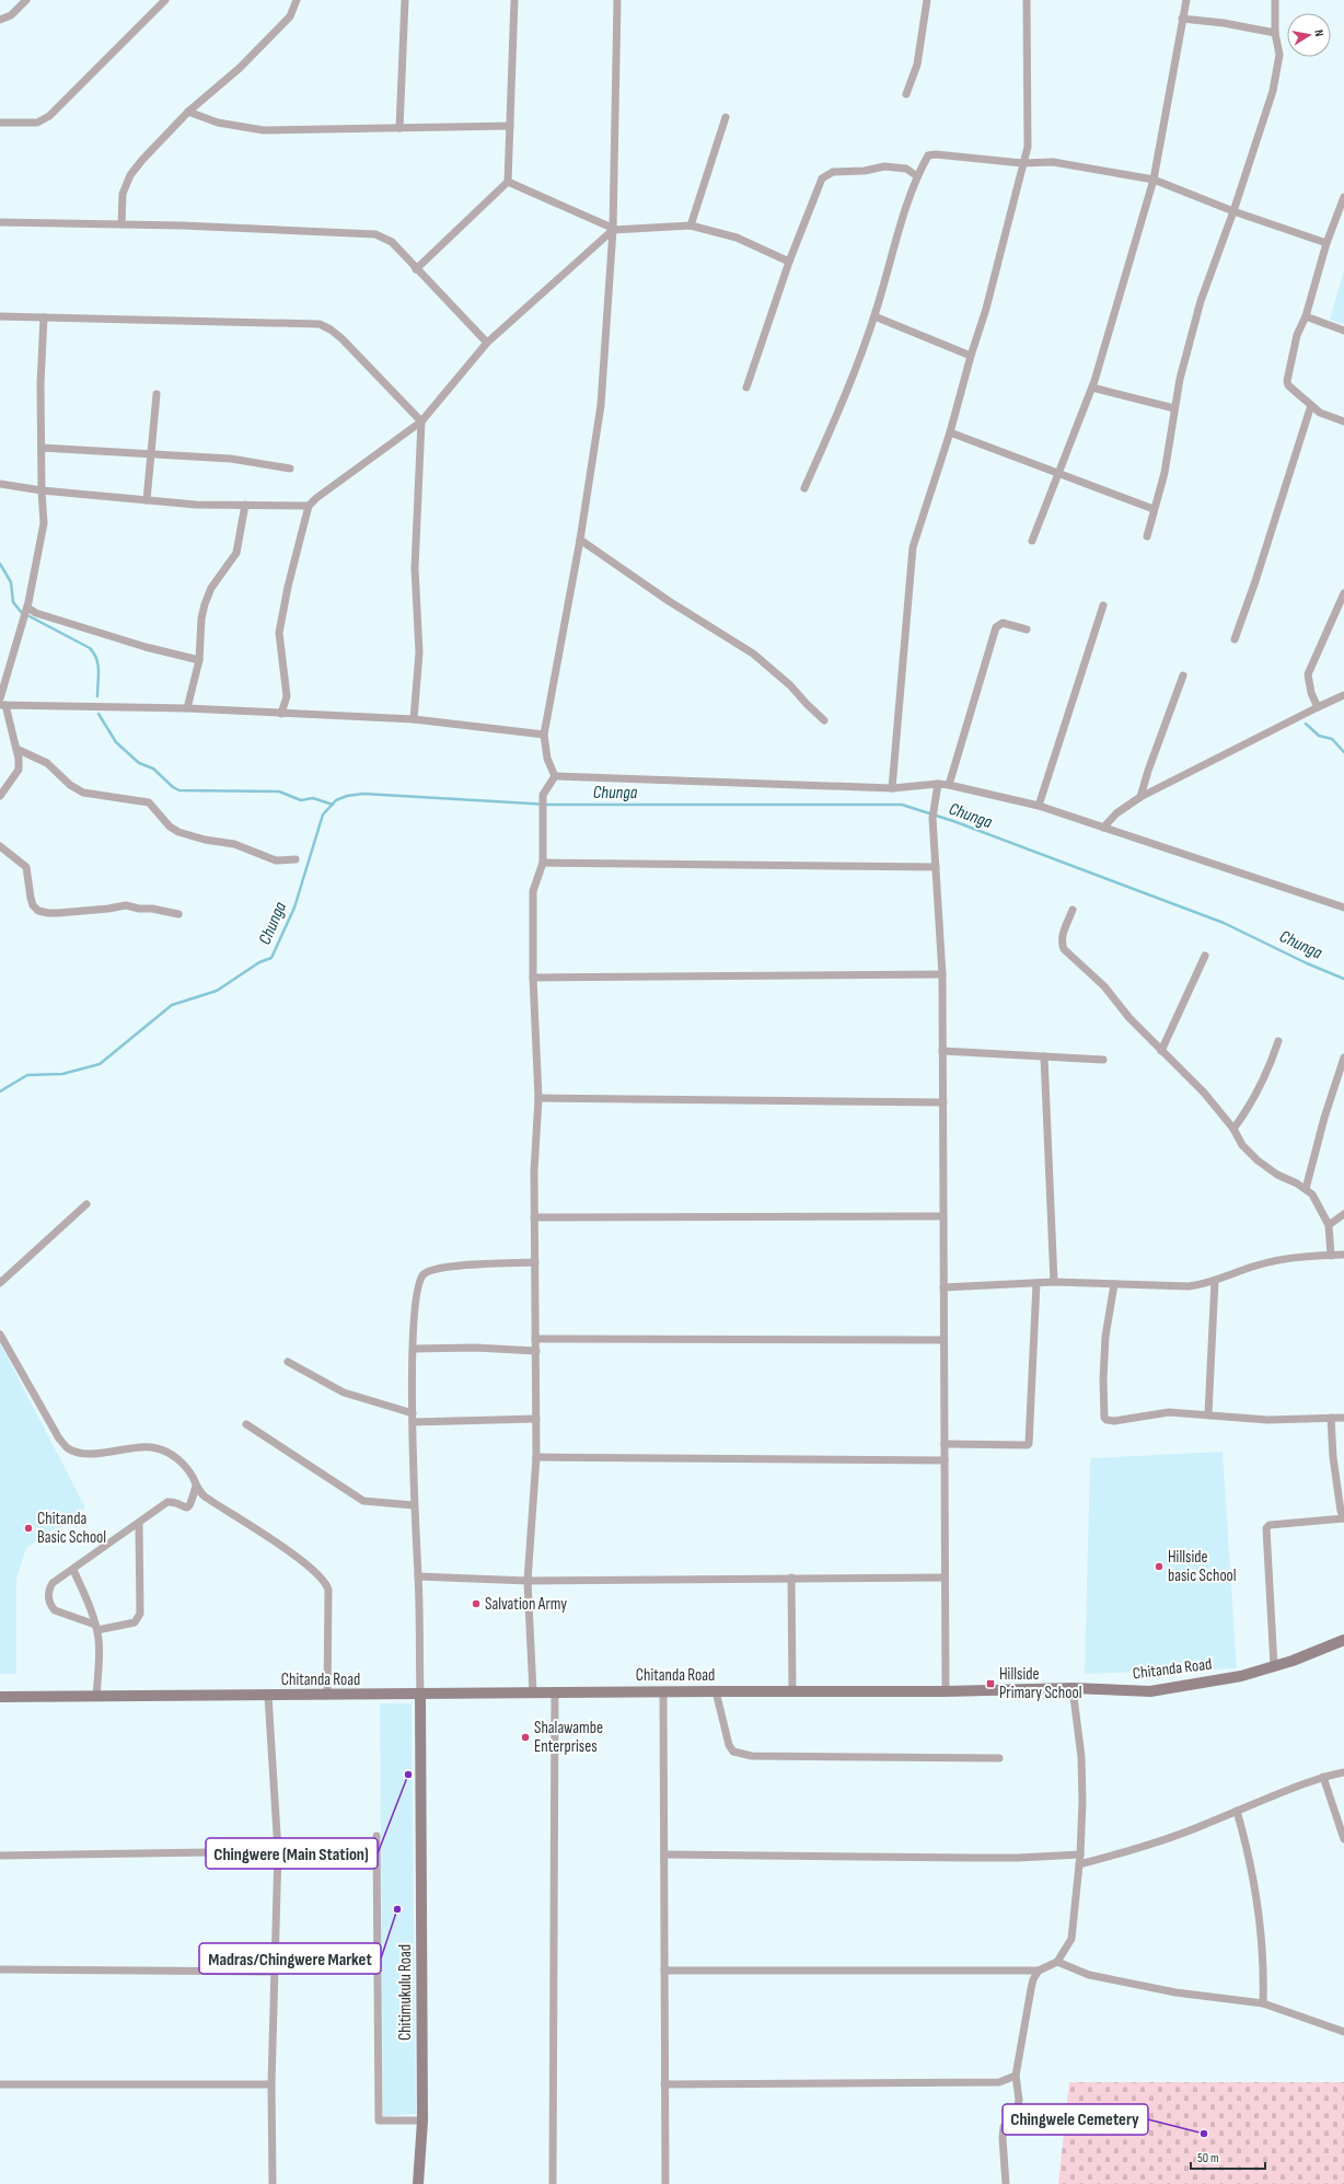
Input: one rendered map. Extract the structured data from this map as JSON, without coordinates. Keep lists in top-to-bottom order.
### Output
{
  "streets": {
    "street": ["Chitanda Road", "Chitimukulu Road"]
  },
  "crossings": [
    ["Chitanda Road", "Chitimukulu Road"]
  ],
  "water": ["Chunga"],
  "places": {
    "other": [
      "Chitanda Basic School",
      "Hillside basic School",
      "Salvation Army",
      "Shalawambe Enterprises",
      "Chingwere (Main Station)",
      "Madras/Chingwere Market",
      "Chingwele Cemetery"
    ],
    "transit": ["Hillside Primary School"]
  },
  "scale_bar": "50 m",
  "north": "right"
}
